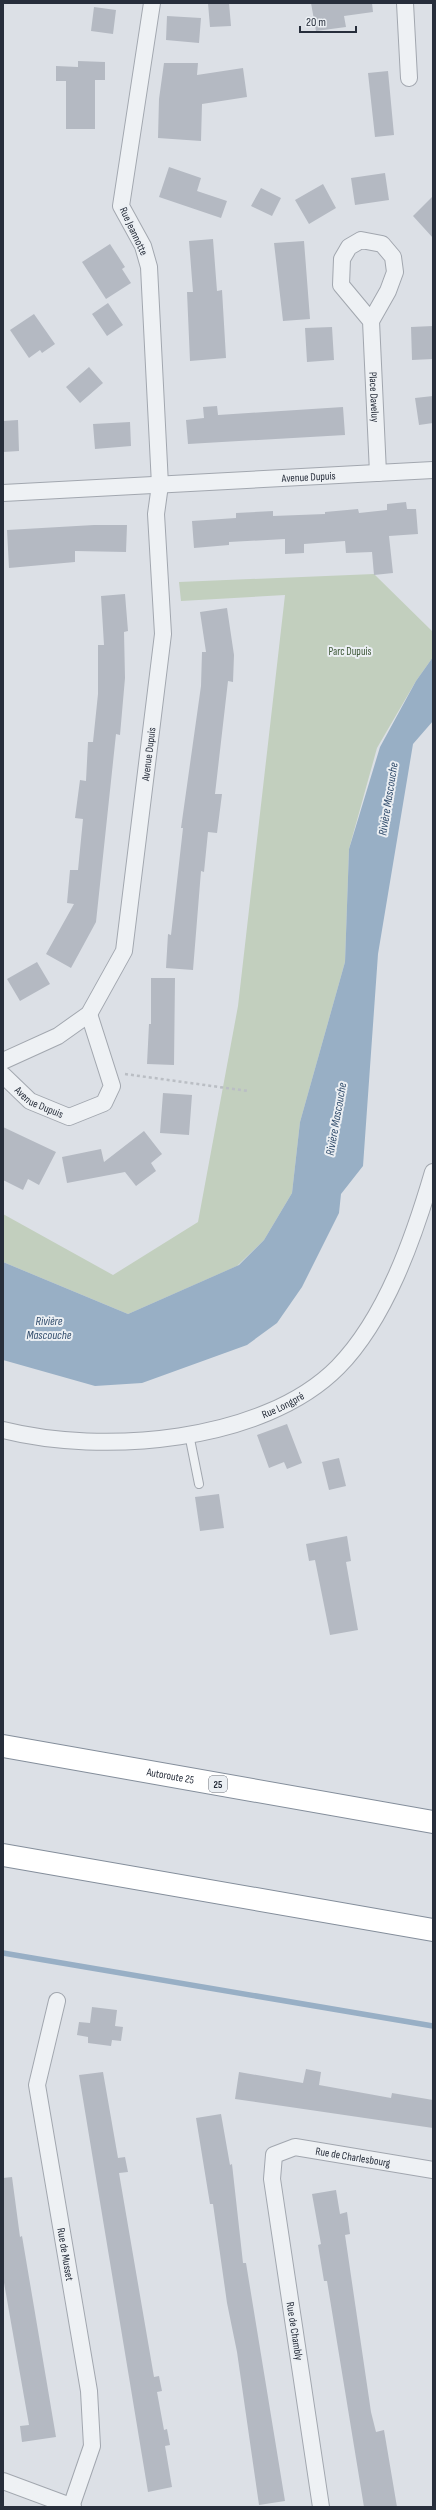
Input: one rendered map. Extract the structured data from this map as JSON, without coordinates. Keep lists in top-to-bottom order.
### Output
{
  "streets": {
    "highway": ["Autoroute 25", "25"],
    "street": [
      "Rue Jeannotte",
      "Place Daveluy",
      "Avenue Dupuis",
      "Rue Longpré",
      "Rue de Charlesbourg",
      "Rue de Musset",
      "Rue de Chambly"
    ]
  },
  "crossings": [
    ["Rue Jeannotte", "Avenue Dupuis"],
    ["Place Daveluy", "Avenue Dupuis"],
    ["Rue de Charlesbourg", "Rue de Chambly"]
  ],
  "water": ["Rivière Mascouche"],
  "parks": ["Parc Dupuis"],
  "scale_bar": "20 m"
}
